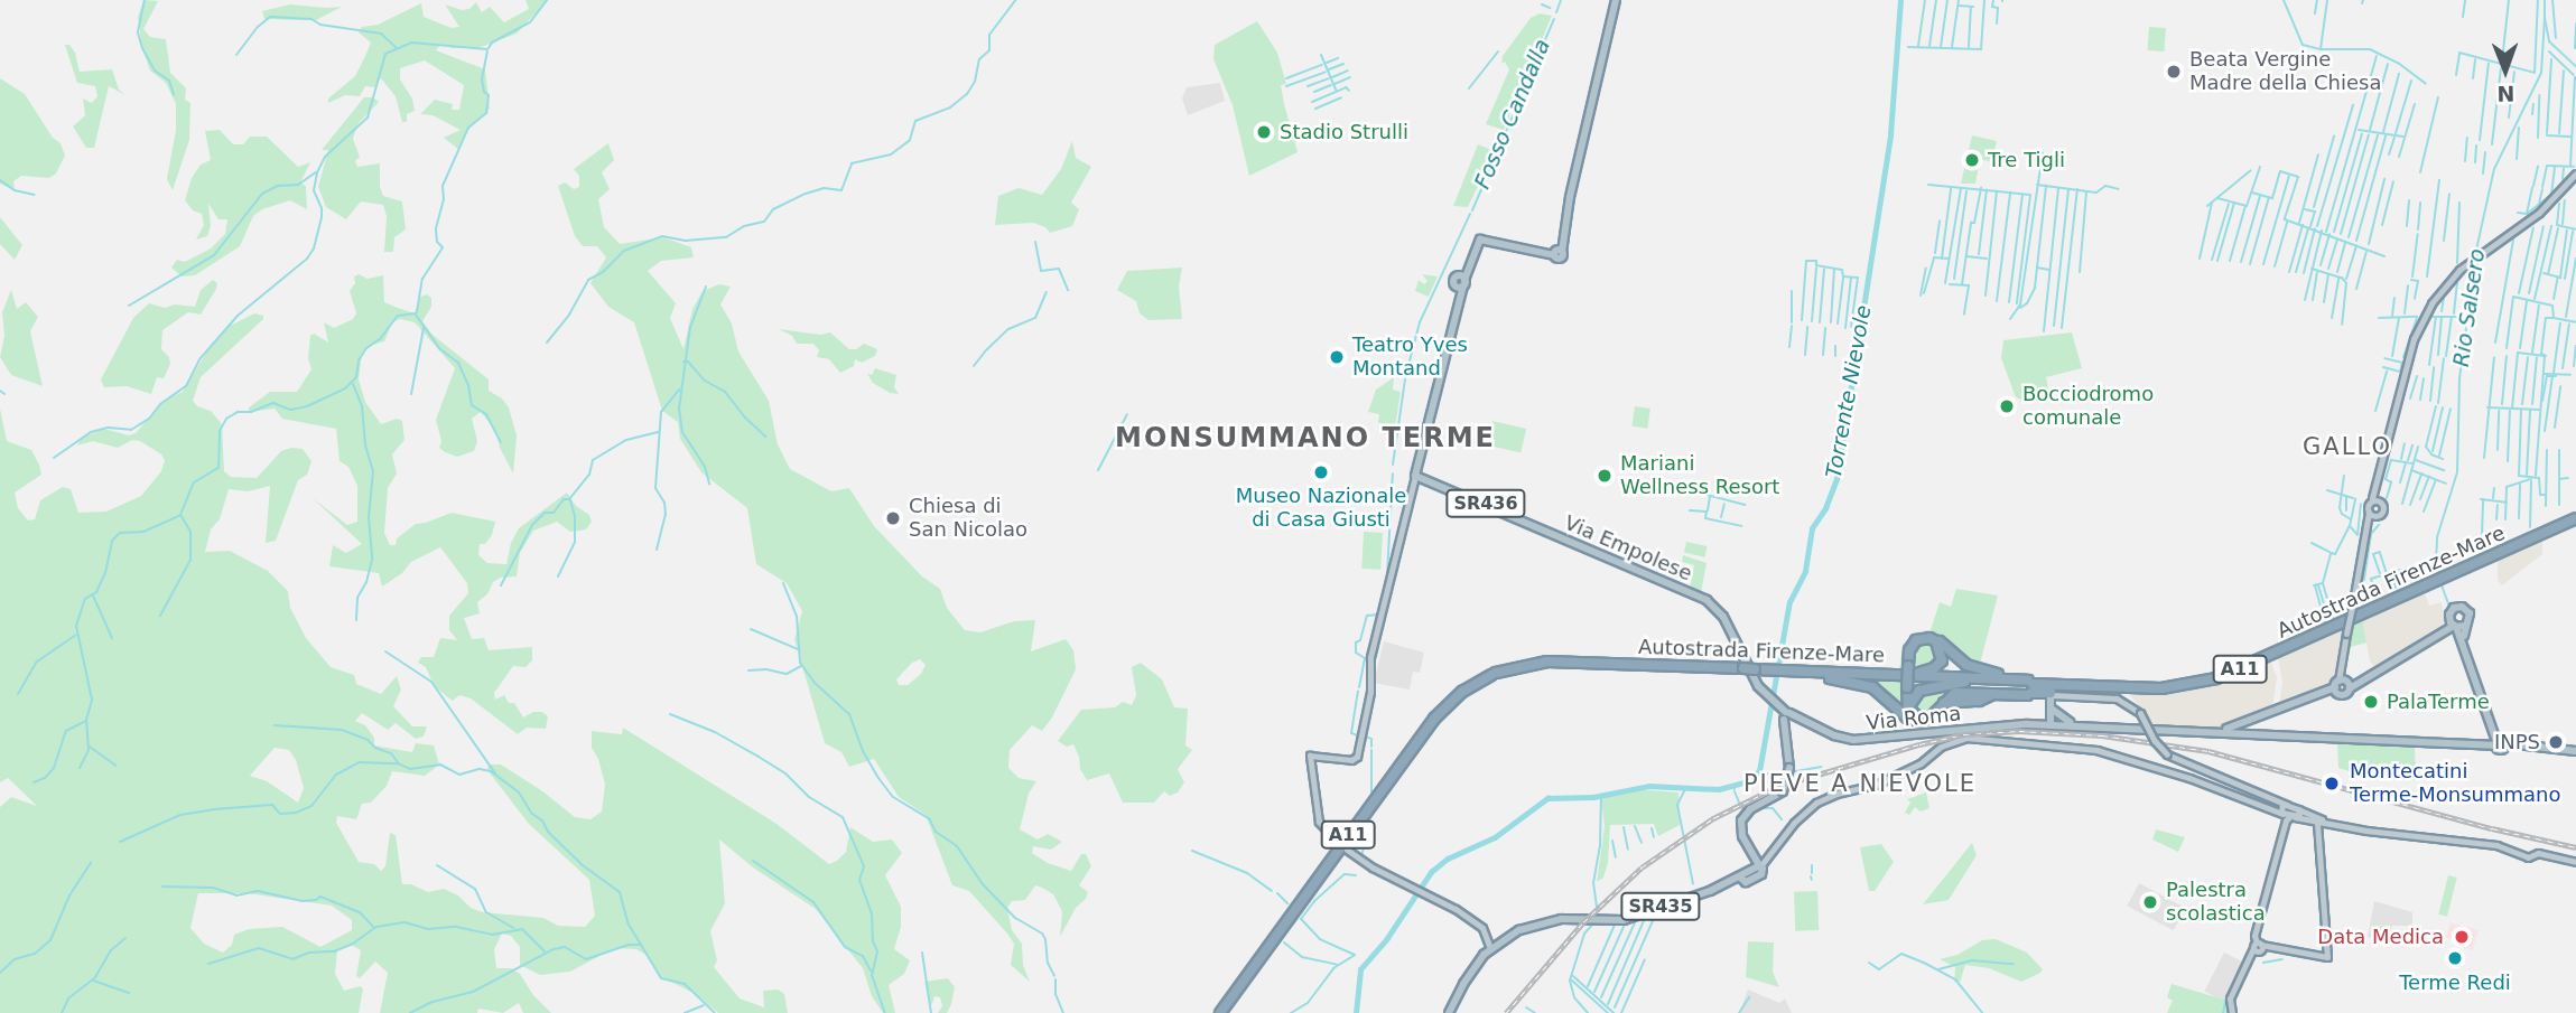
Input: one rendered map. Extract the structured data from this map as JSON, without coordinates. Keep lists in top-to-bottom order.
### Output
{
  "streets": {
    "highway": ["Autostrada Firenze-Mare", "A11"],
    "main road": [
      "SR436",
      "Via Empolese",
      "Via Roma",
      "SR435"
    ]
  },
  "crossings": [
    ["Via Empolese", "Via Roma"]
  ],
  "districts": ["MONSUMMANO TERME", "GALLO", "PIEVE A NIEVOLE"],
  "water": ["Fosso Candalla", "Rio Salsero", "Torrente Nievole"],
  "places": [
    "Beata Vergine Madre della Chiesa",
    "Stadio Strulli",
    "Tre Tigli",
    "Teatro Yves Montand",
    "Bocciodromo comunale",
    "Museo Nazionale di Casa Giusti",
    "Mariani Wellness Resort",
    "Chiesa di San Nicolao",
    "PalaTerme",
    "INPS",
    "Montecatini Terme-Monsummano",
    "Palestra scolastica",
    "Data Medica",
    "Terme Redi"
  ],
  "north": "bottom"
}
